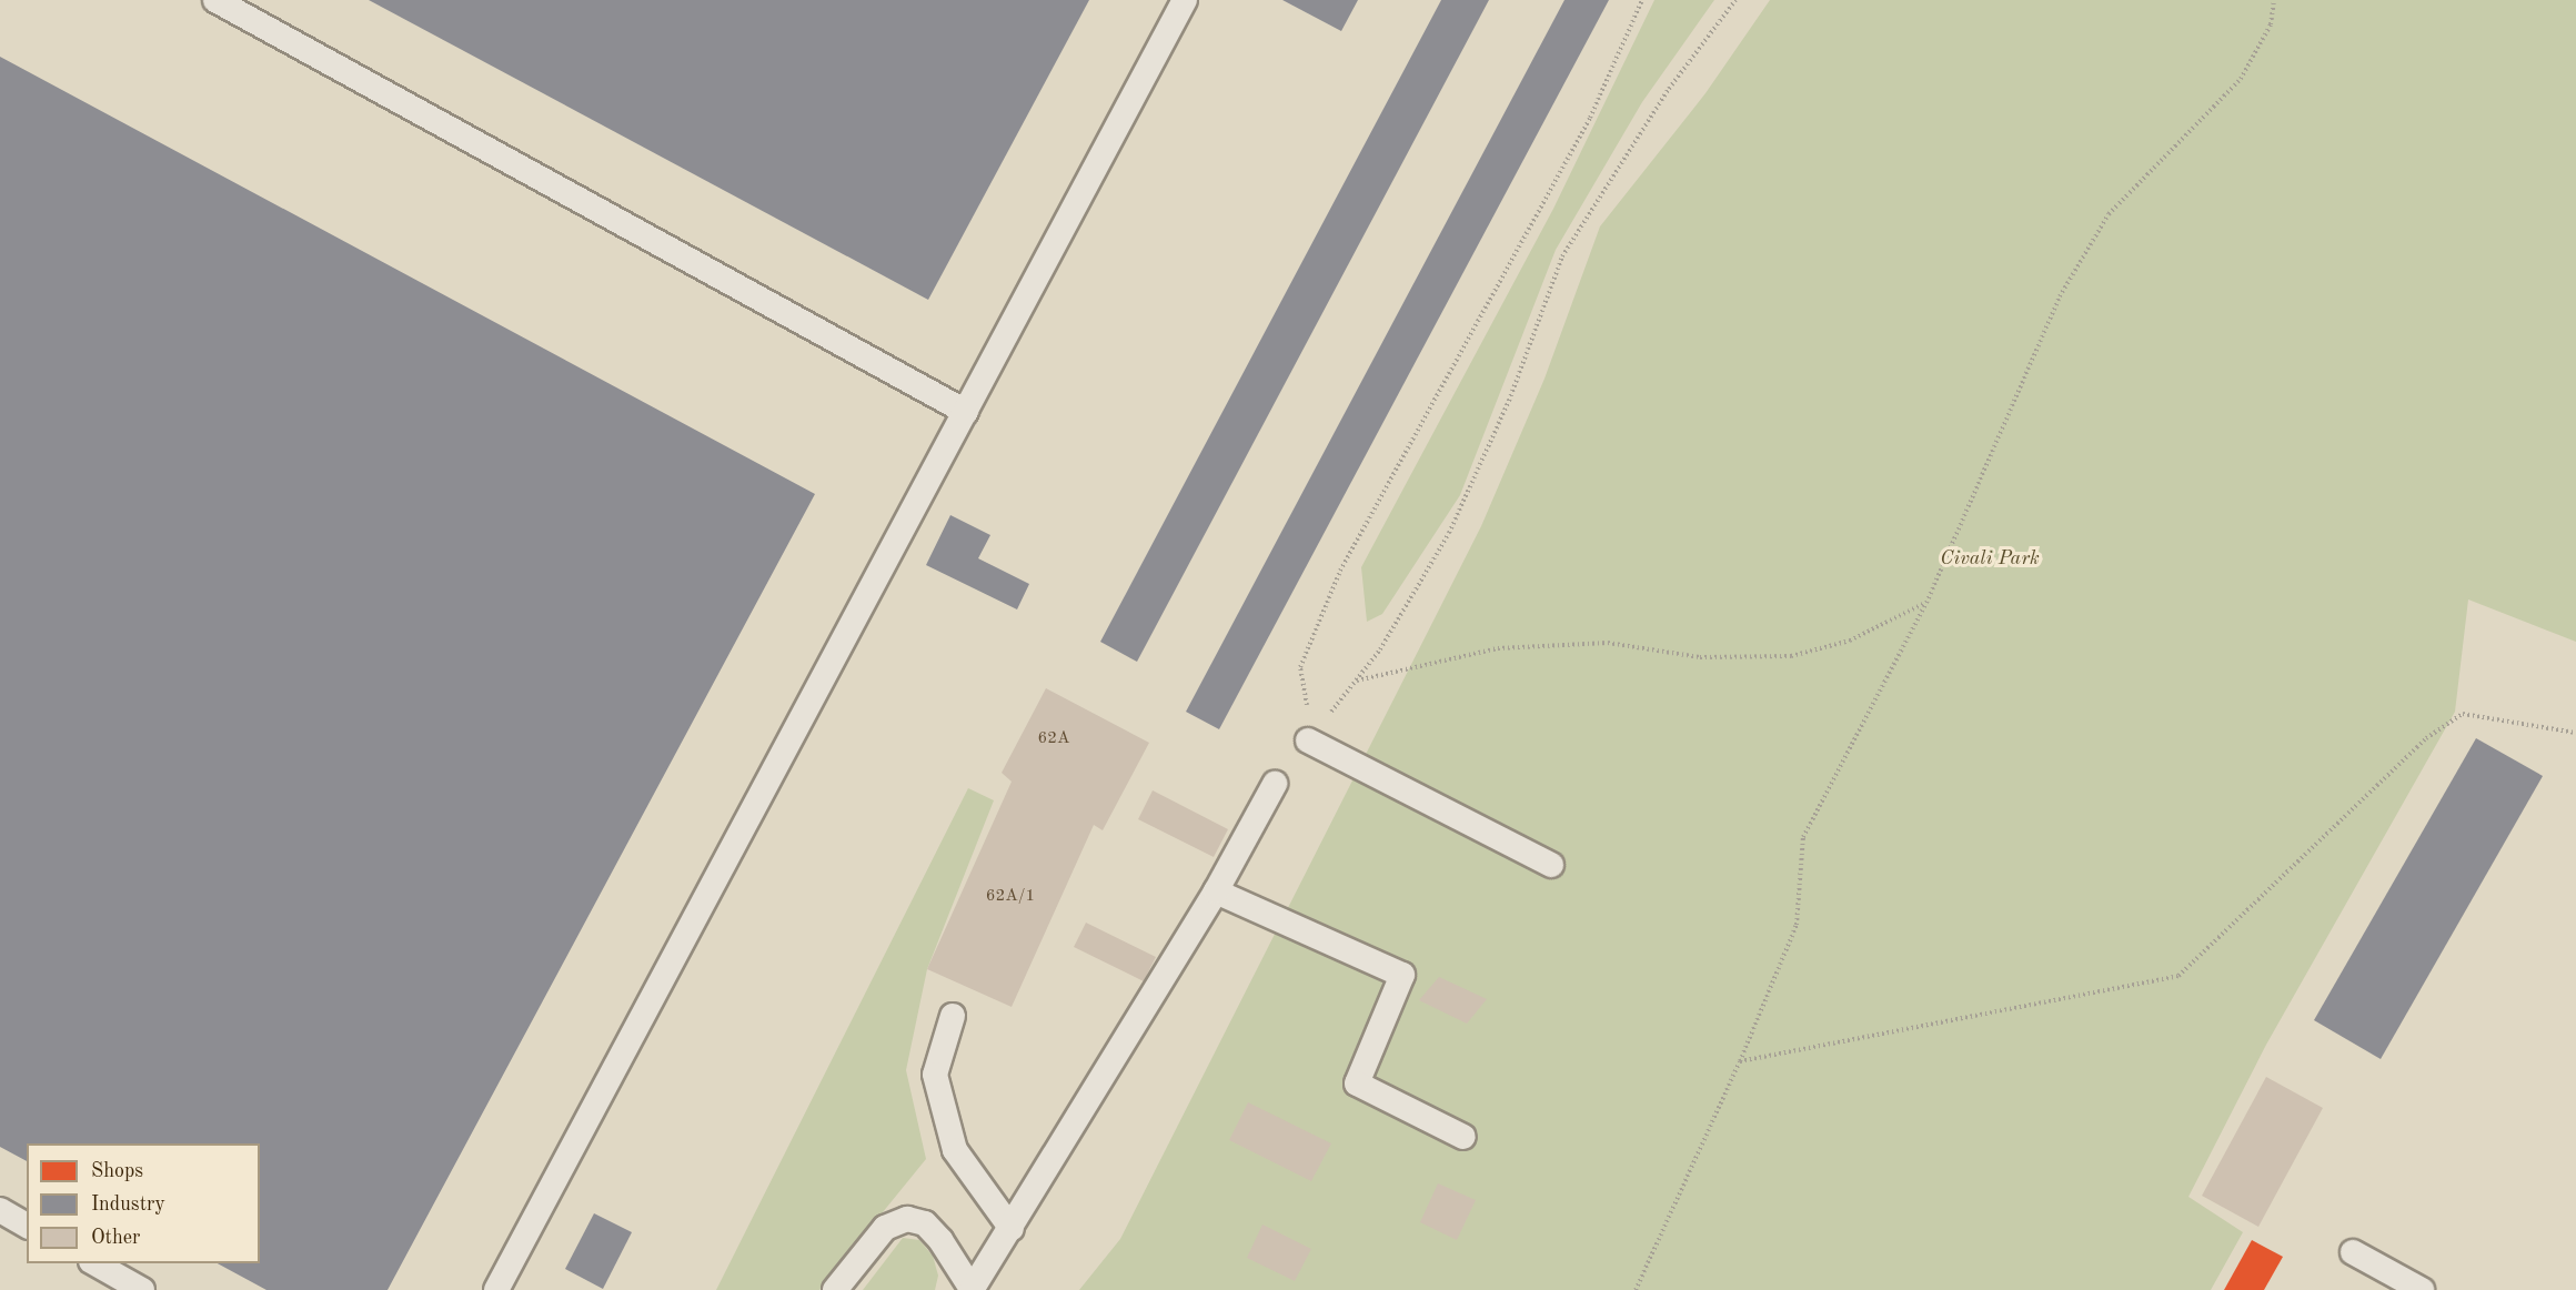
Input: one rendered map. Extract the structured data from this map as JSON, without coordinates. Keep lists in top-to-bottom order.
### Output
{
  "parks": ["Civali Park"],
  "house_numbers": ["62А", "62А/1"],
  "legend": ["Shops", "Industry", "Other"]
}
